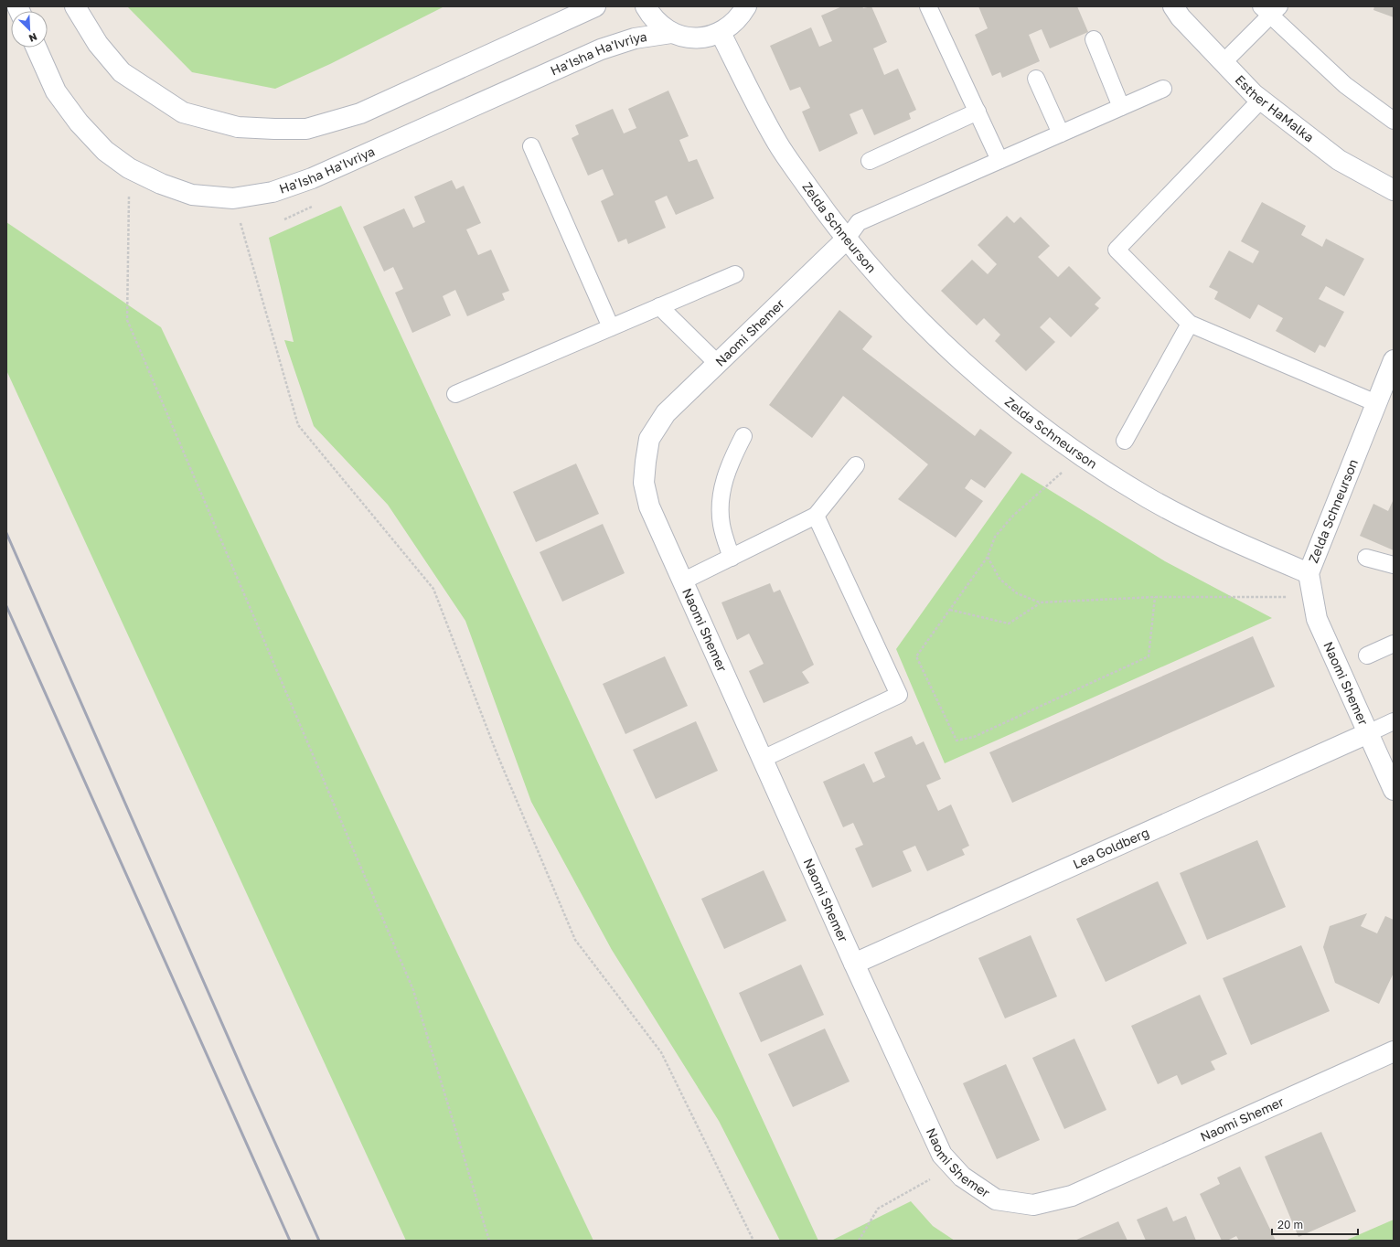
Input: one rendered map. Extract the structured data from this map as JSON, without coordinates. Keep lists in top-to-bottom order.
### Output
{
  "streets": {
    "street": [
      "Ha'Isha Ha'Ivriya",
      "Esther HaMalka",
      "Zelda Schneurson",
      "Naomi Shemer",
      "Lea Goldberg"
    ]
  },
  "crossings": [
    ["Zelda Schneurson", "Naomi Shemer"],
    ["Naomi Shemer", "Lea Goldberg"]
  ],
  "scale_bar": "20 m",
  "north": "bottom right"
}
